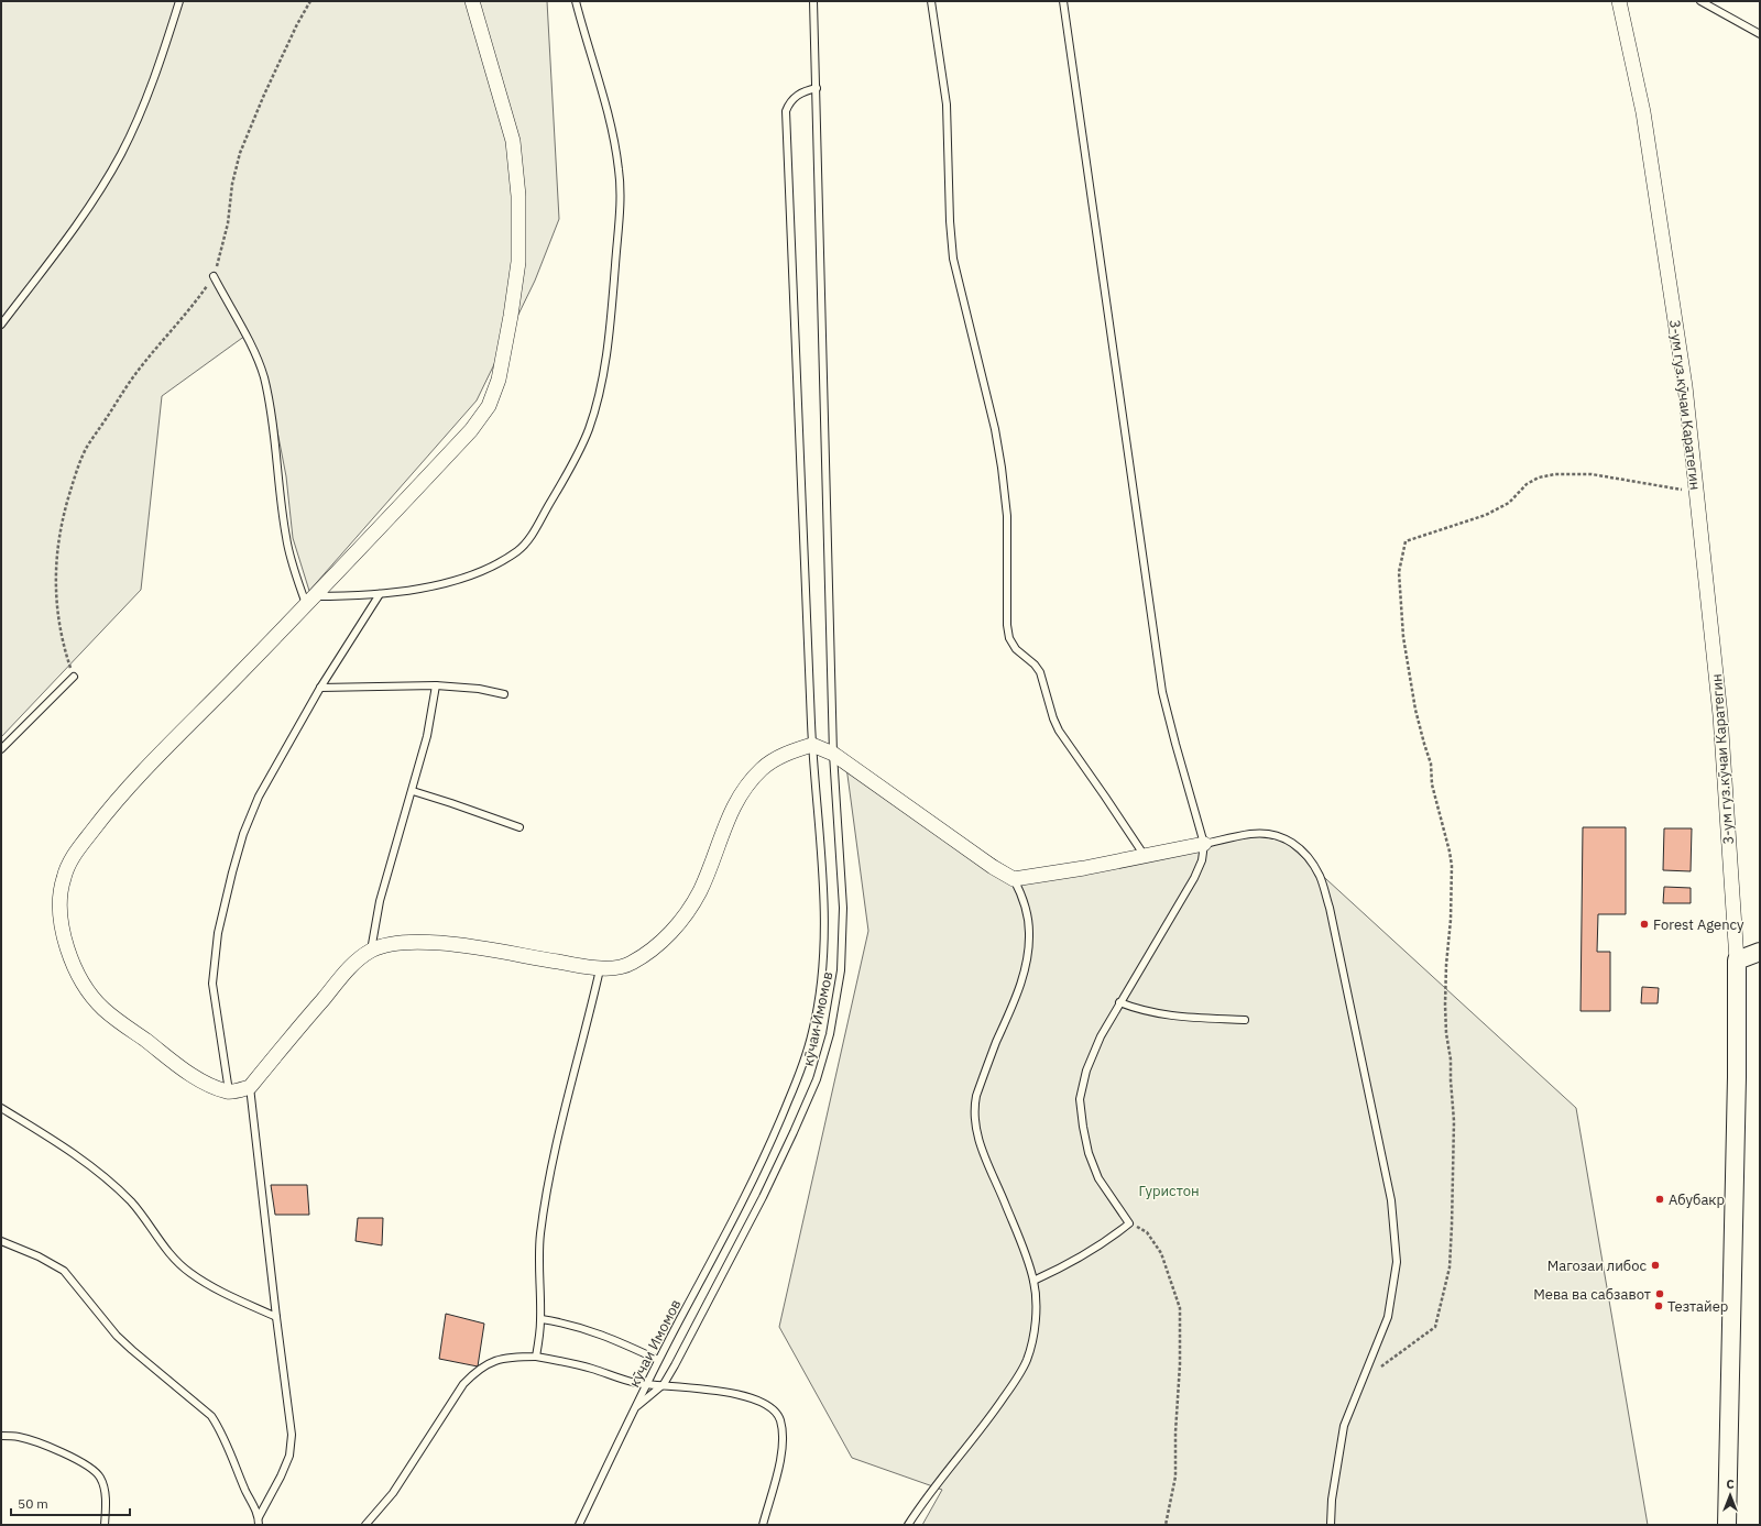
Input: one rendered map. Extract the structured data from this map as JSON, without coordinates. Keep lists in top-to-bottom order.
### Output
{
  "streets": {
    "street": ["3-ум гуз.кӯчаи Каратегин"],
    "lane": ["кӯчаи Имомов"]
  },
  "parks": ["Гуристон"],
  "places": [
    "Forest Agency",
    "Абубакр",
    "Магозаи либос",
    "Мева ва сабзавот",
    "Тезтайер"
  ],
  "scale_bar": "50 m",
  "north": "top"
}
